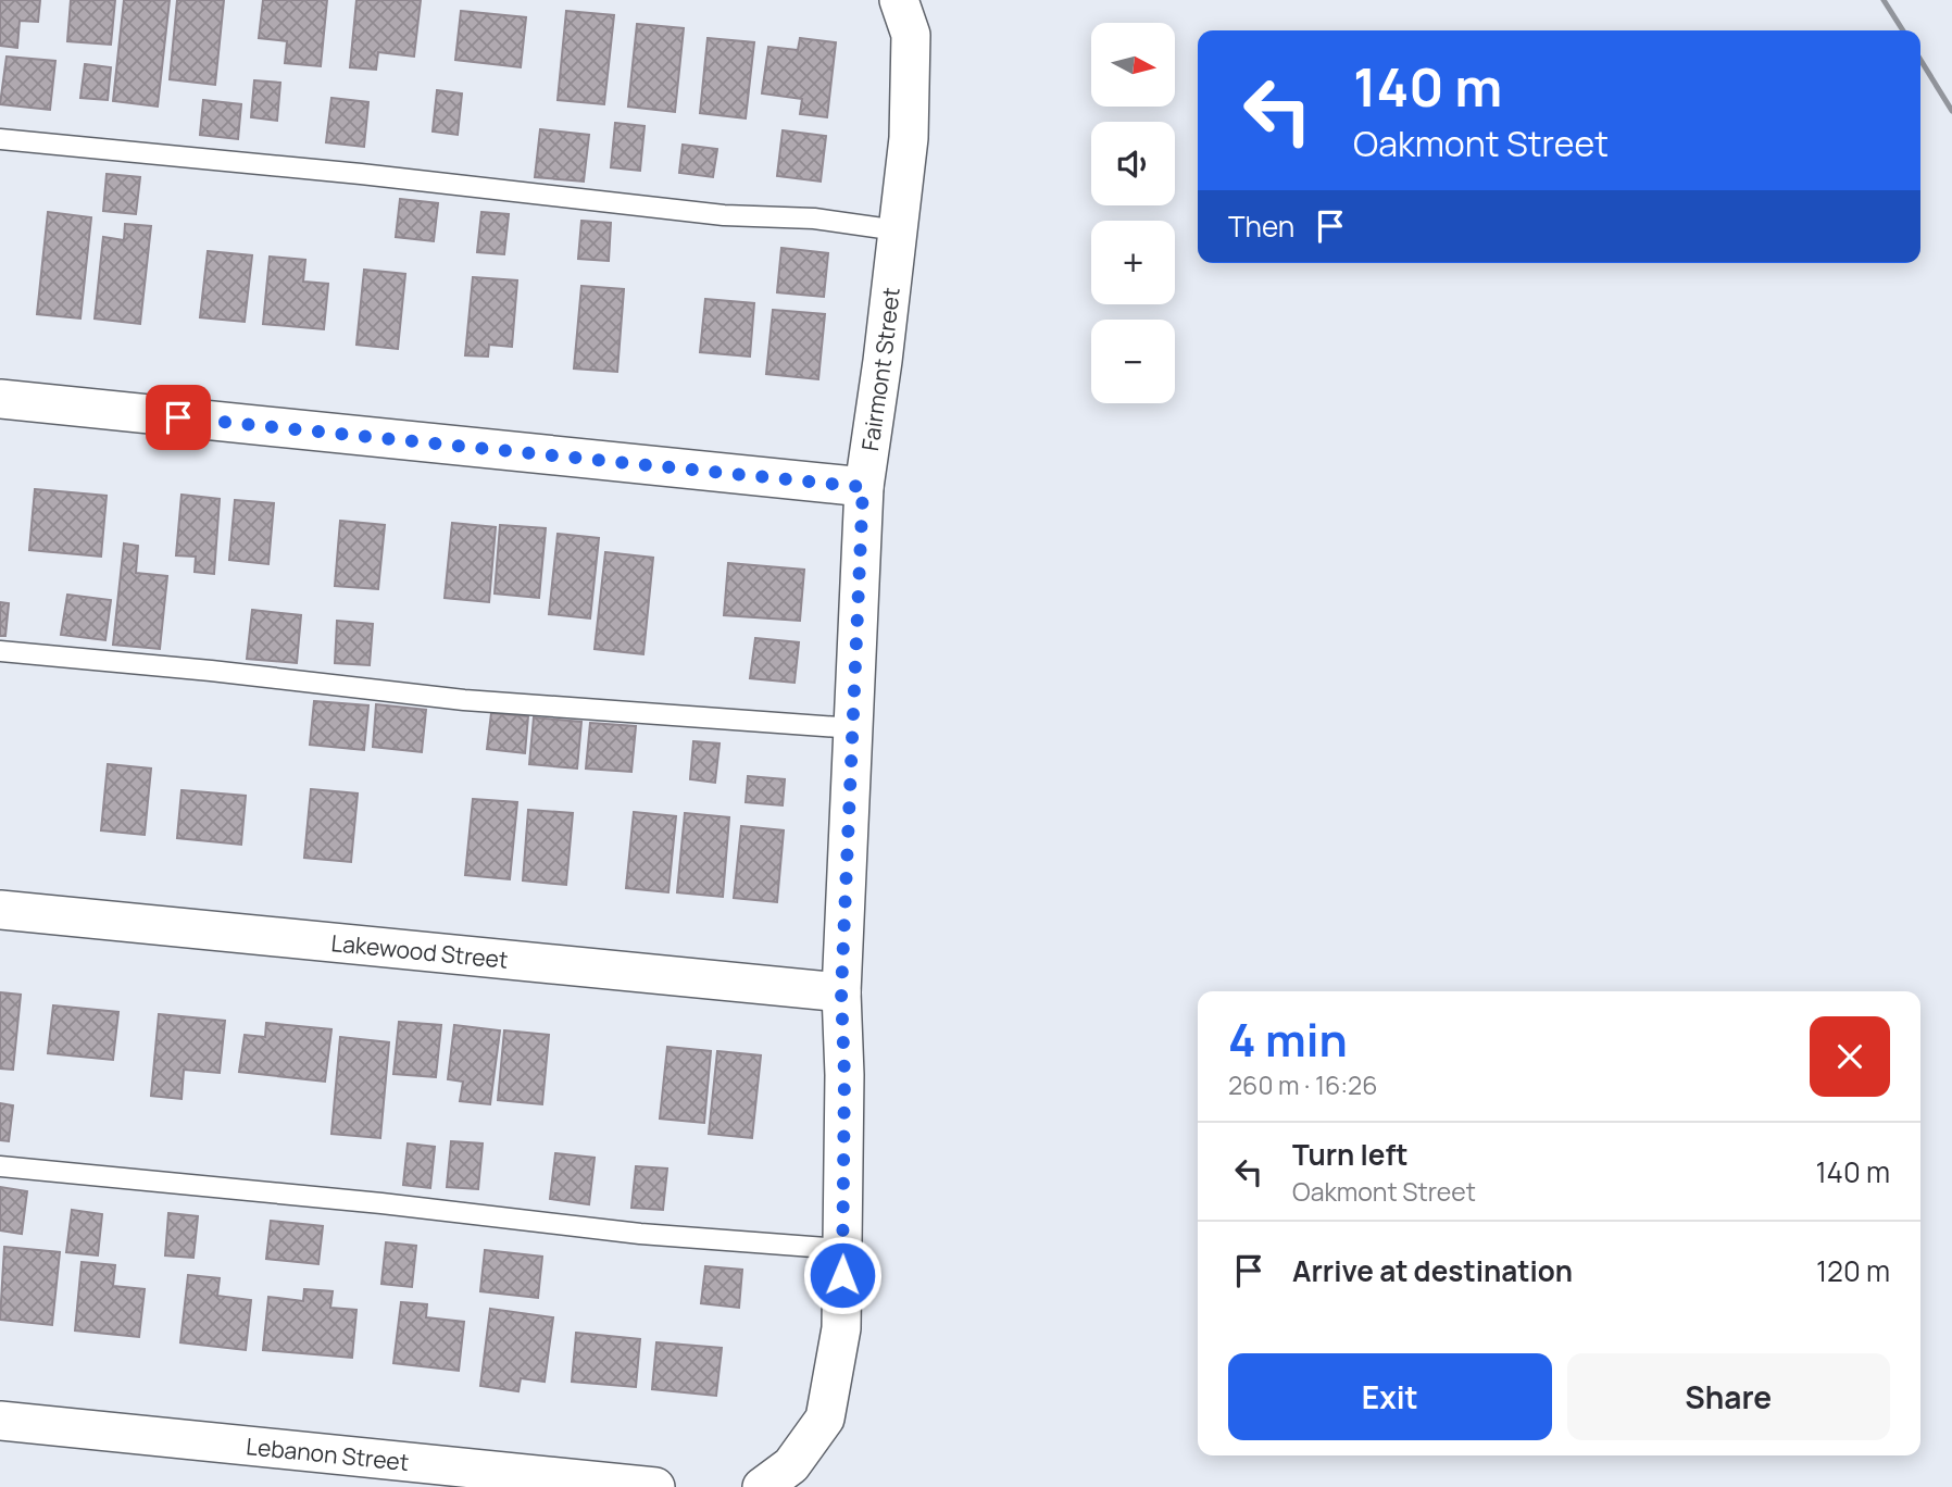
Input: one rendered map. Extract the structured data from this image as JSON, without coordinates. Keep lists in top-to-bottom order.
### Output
{
  "streets": {
    "street": ["Fairmont Street", "Lakewood Street", "Lebanon Street"]
  },
  "crossings": [
    ["Fairmont Street", "Lakewood Street"]
  ],
  "north": "right",
  "page": {
    "map_buttons": ["+", "−"],
    "turn": ["140 m", "Oakmont Street"],
    "then": "Then",
    "heading": ["4 min", "260 m · 16:26"],
    "list": [
      {
        "name": "Turn left",
        "note": "Oakmont Street",
        "value": "140 m"
      },
      {
        "name": "Arrive at destination",
        "value": "120 m"
      }
    ],
    "buttons": ["Exit", "Share"]
  }
}
